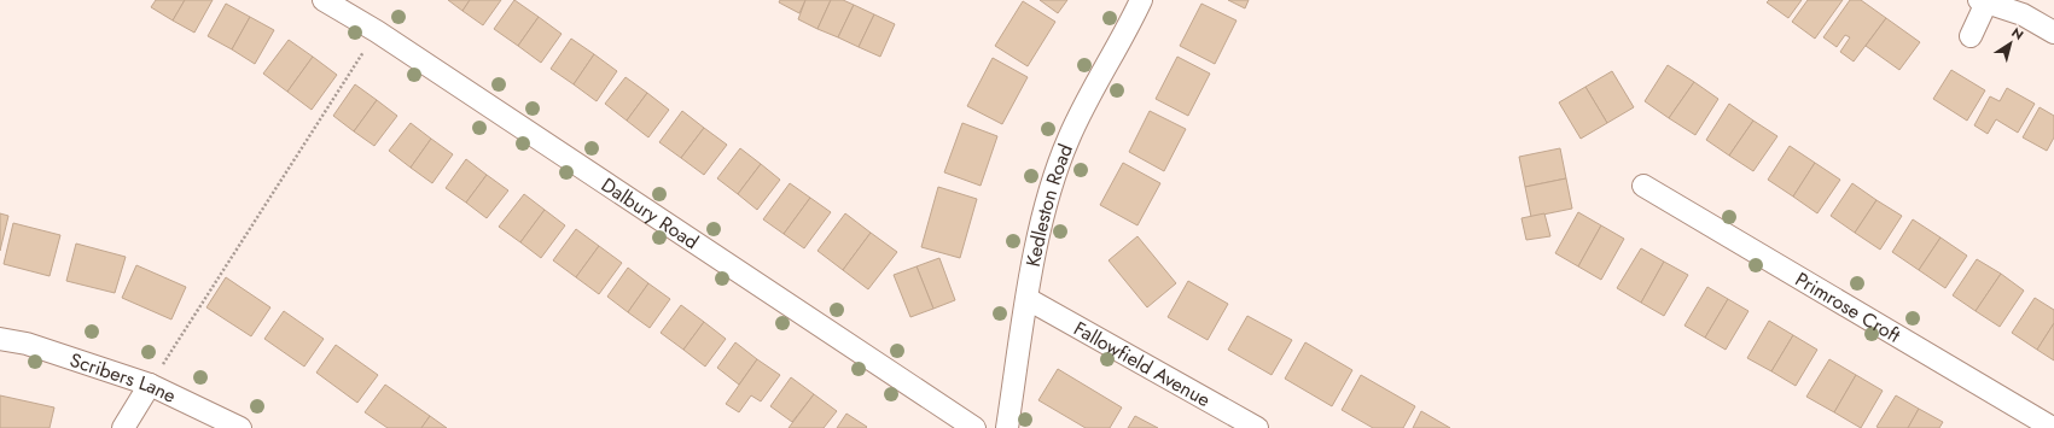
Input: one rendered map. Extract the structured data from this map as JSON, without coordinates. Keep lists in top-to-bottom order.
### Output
{
  "streets": {
    "street": [
      "Kedleston Road",
      "Dalbury Road",
      "Primrose Croft",
      "Fallowfield Avenue",
      "Scribers Lane"
    ]
  },
  "crossings": [
    ["Kedleston Road", "Fallowfield Avenue"]
  ],
  "north": "top right"
}
